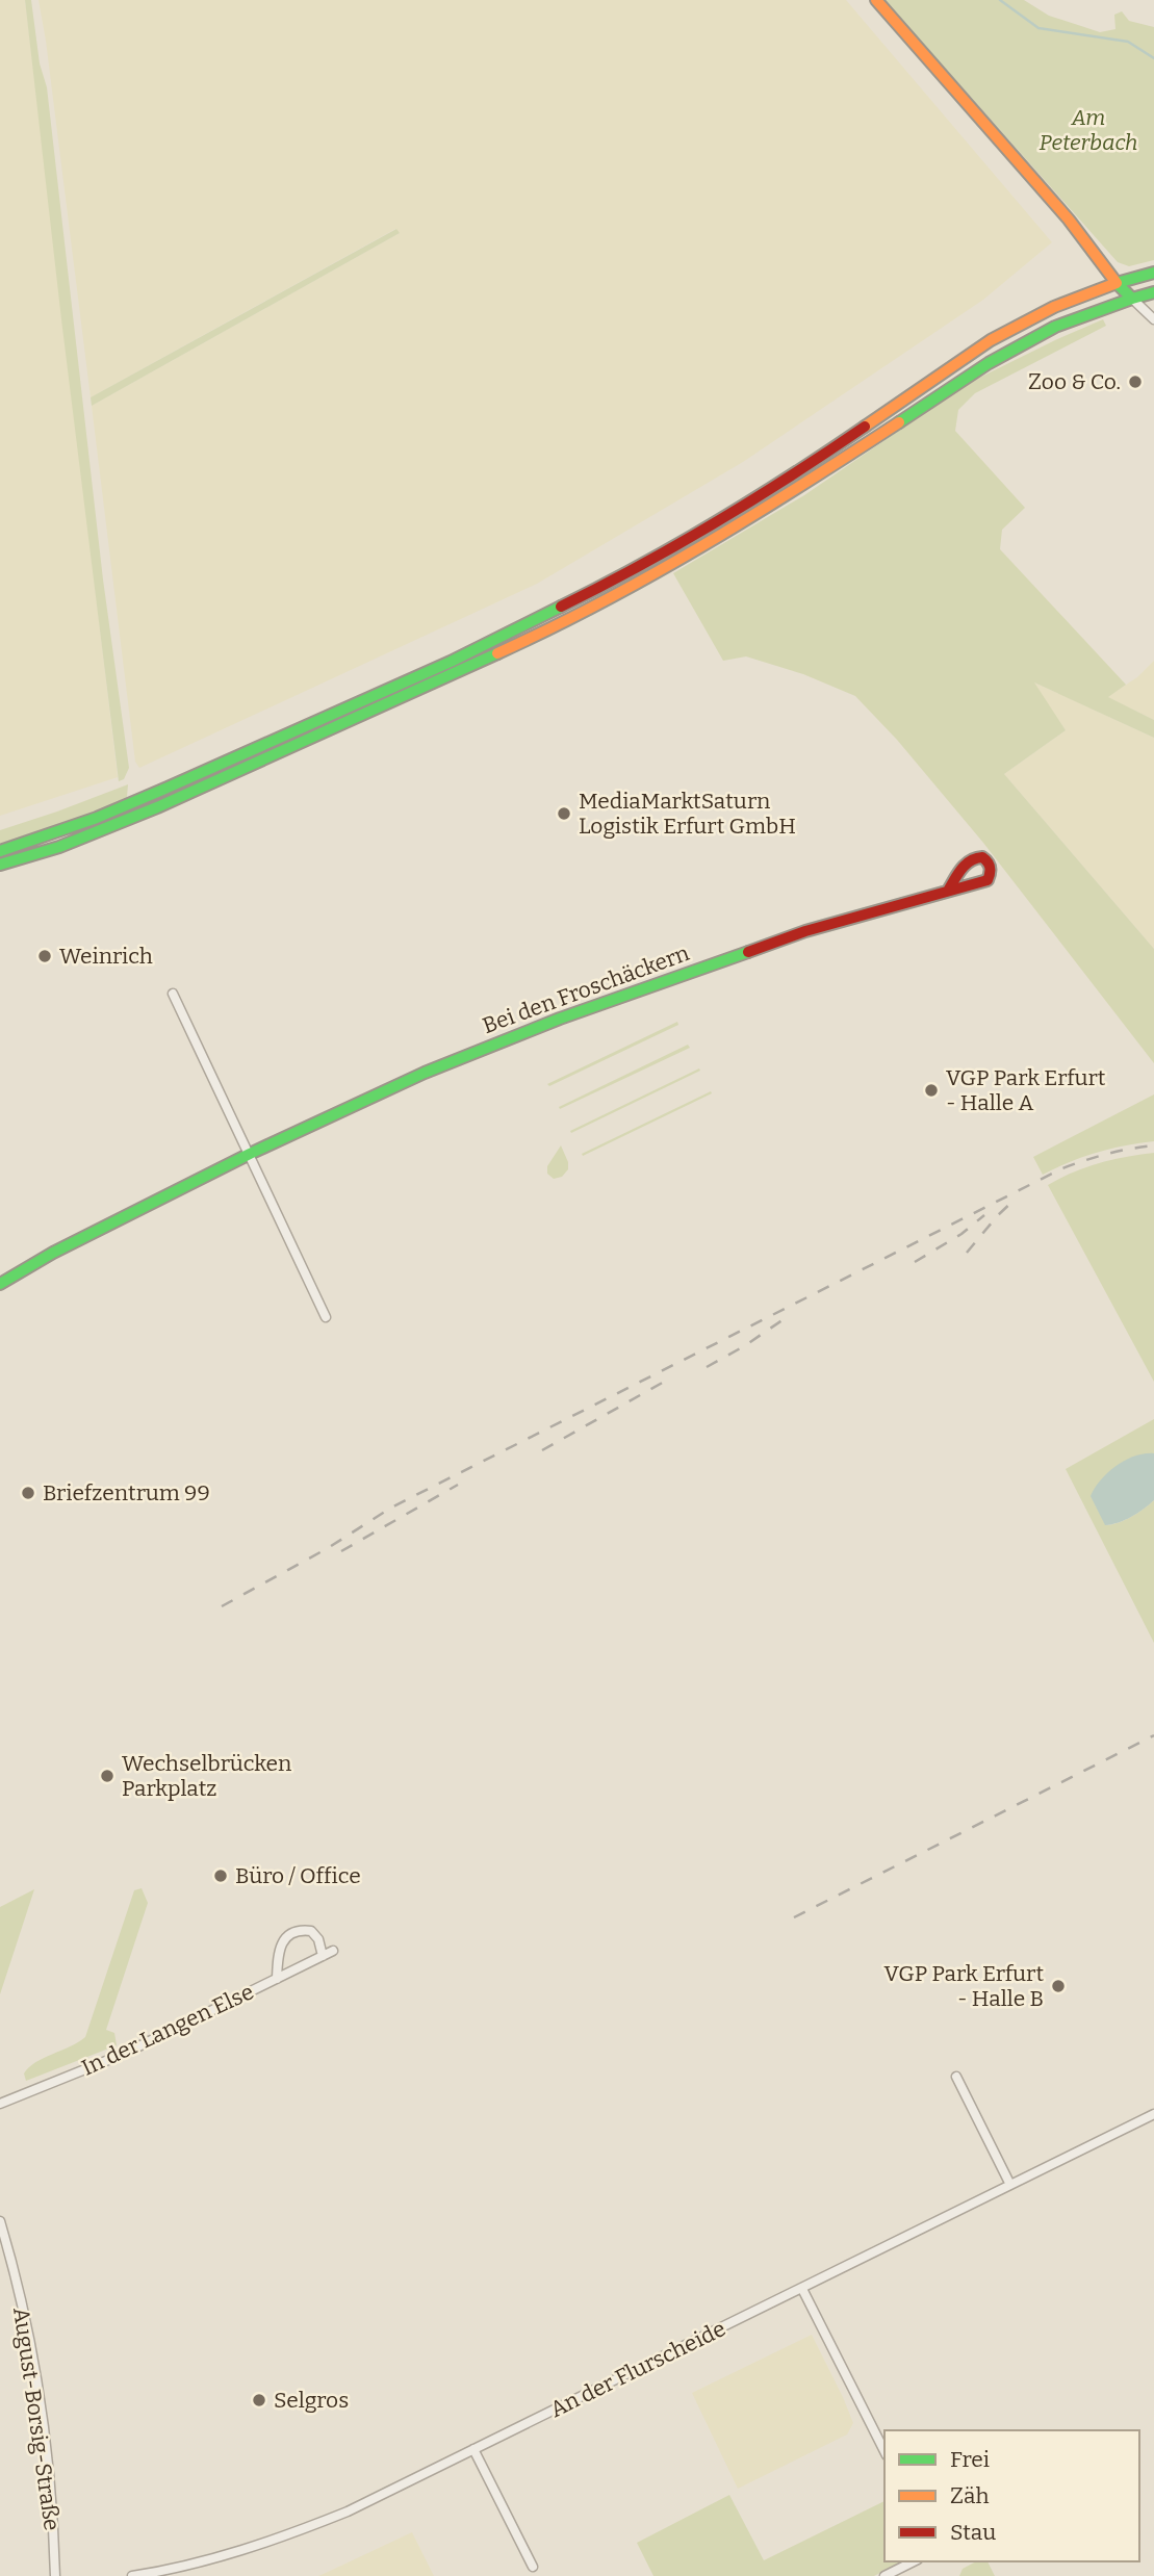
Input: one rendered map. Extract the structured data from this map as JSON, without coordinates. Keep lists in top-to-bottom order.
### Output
{
  "streets": {
    "main road": ["Bei den Froschäckern"],
    "street": ["In der Langen Else", "An der Flurscheide", "August-Borsig-Straße"]
  },
  "parks": ["Am Peterbach"],
  "places": [
    "Zoo & Co.",
    "MediaMarktSaturn Logistik Erfurt GmbH",
    "Weinrich",
    "VGP Park Erfurt - Halle A",
    "Briefzentrum 99",
    "Wechselbrücken Parkplatz",
    "Büro / Office",
    "VGP Park Erfurt - Halle B",
    "Selgros"
  ],
  "legend": ["Frei", "Zäh", "Stau"]
}
